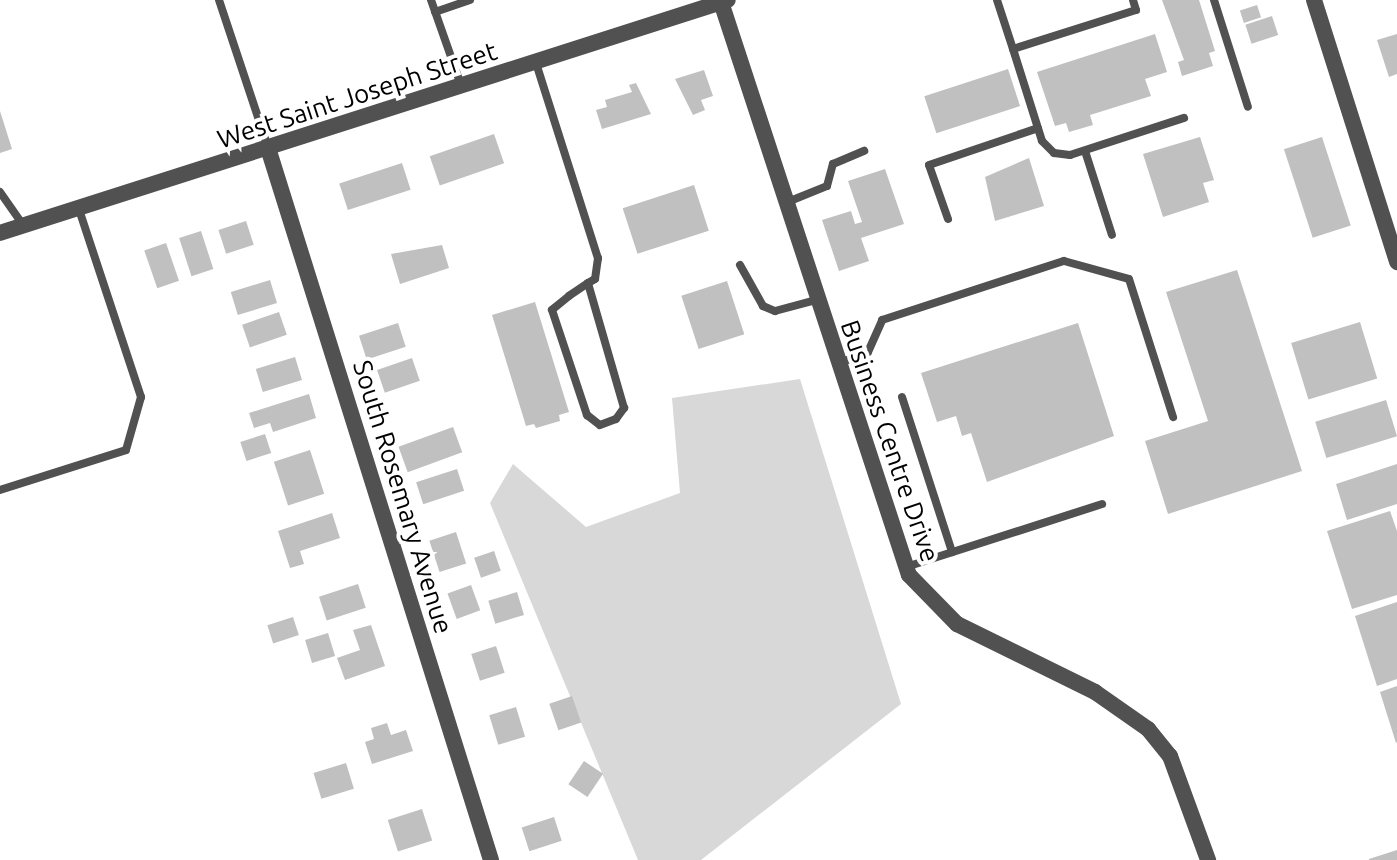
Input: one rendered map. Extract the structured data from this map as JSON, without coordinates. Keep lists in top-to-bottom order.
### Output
{
  "streets": {
    "street": ["West Saint Joseph Street", "Business Centre Drive", "South Rosemary Avenue"]
  },
  "crossings": [
    ["West Saint Joseph Street", "Business Centre Drive"],
    ["West Saint Joseph Street", "South Rosemary Avenue"]
  ]
}
